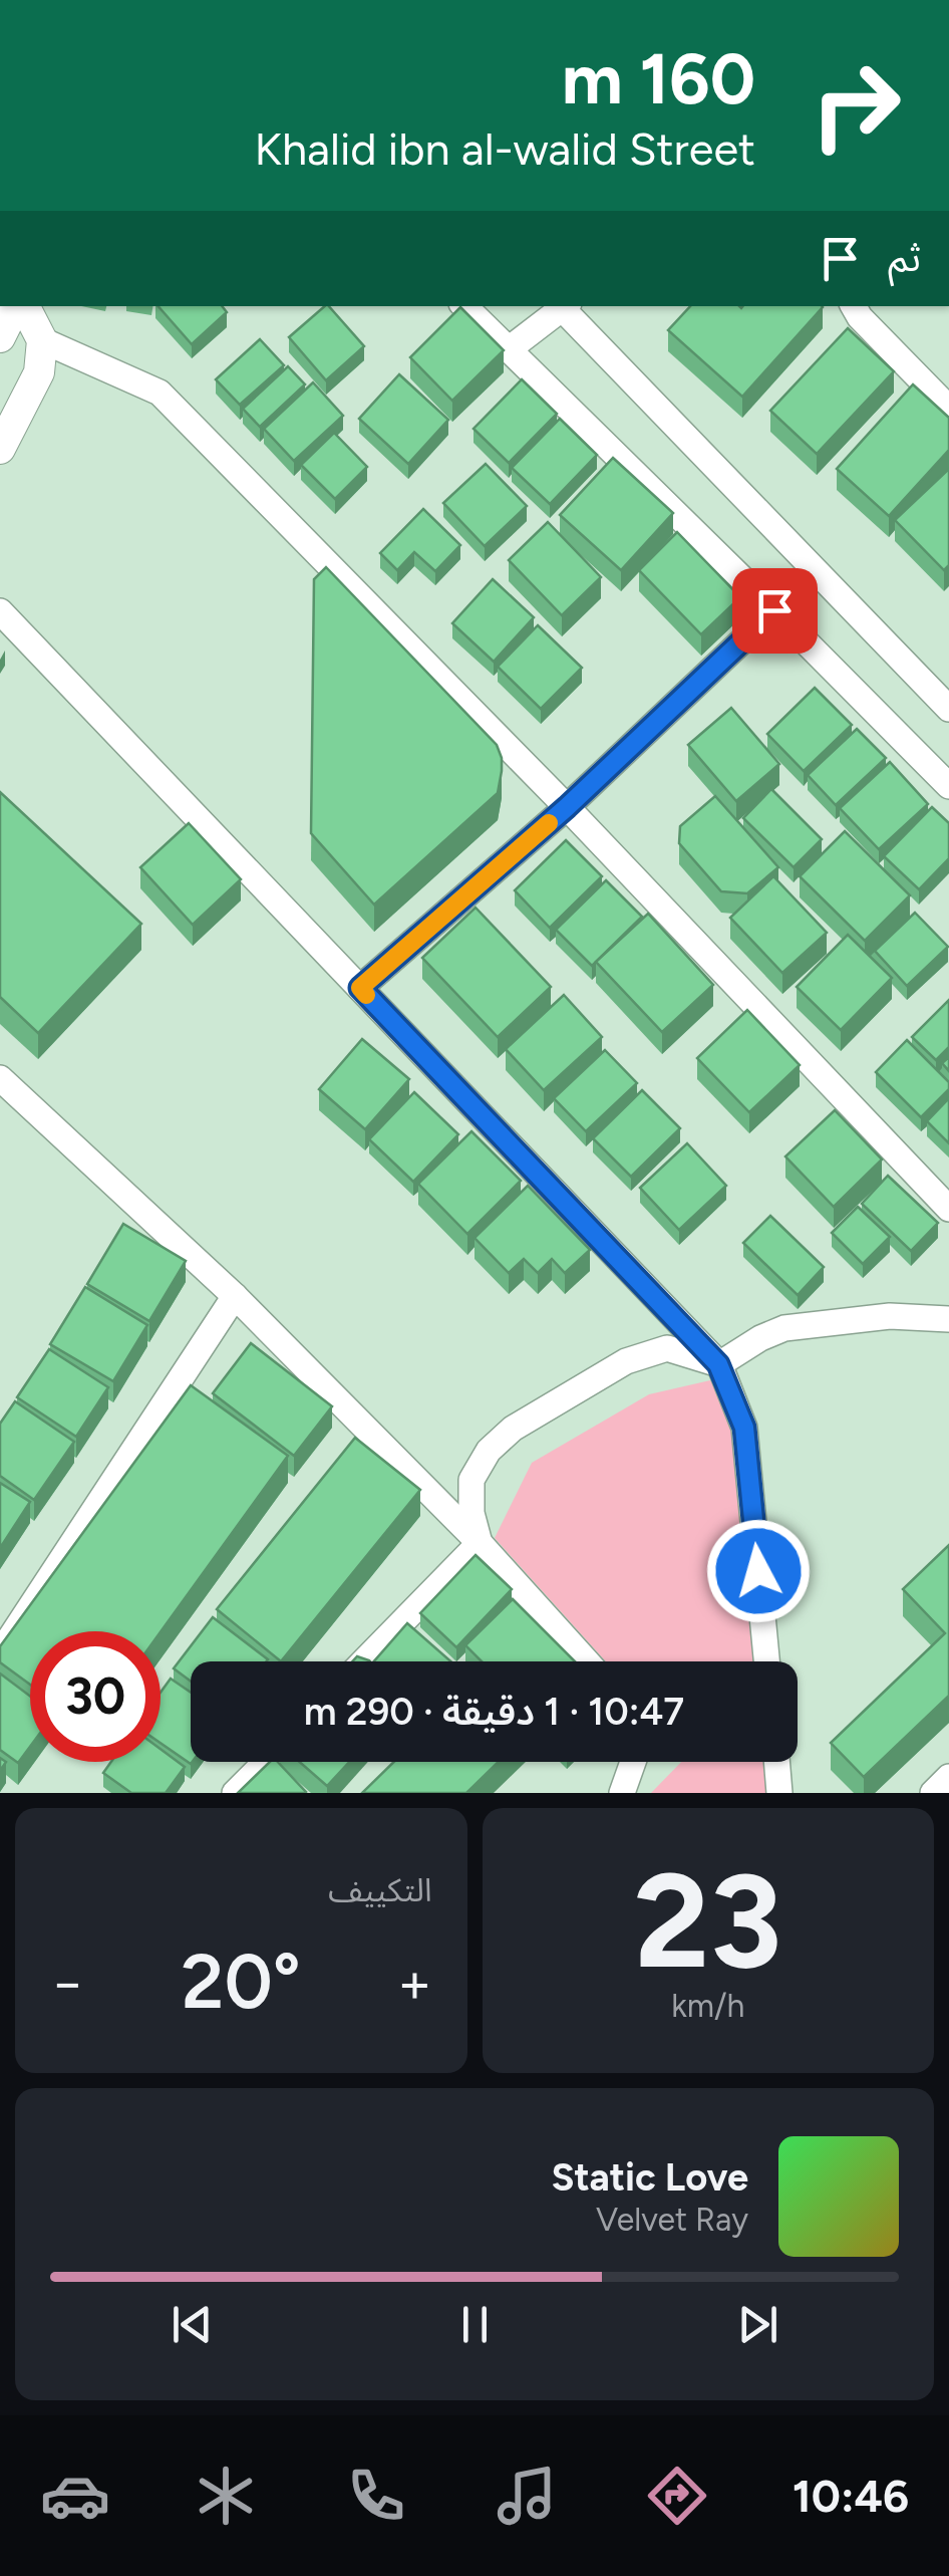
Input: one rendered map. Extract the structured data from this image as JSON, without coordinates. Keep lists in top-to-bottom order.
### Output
{
  "page": {
    "turn": ["160 m", "Khalid ibn al-walid Street"],
    "then": "ثم",
    "limit": "30",
    "trip": "10:47 · 1 دقيقة · 290 m",
    "tile": [
      ["23", "km/h"],
      "التكييف"
    ],
    "heat": ["−", "20°", "+"],
    "song": ["Static Love", "Velvet Ray"],
    "tabs": "10:46"
  }
}
